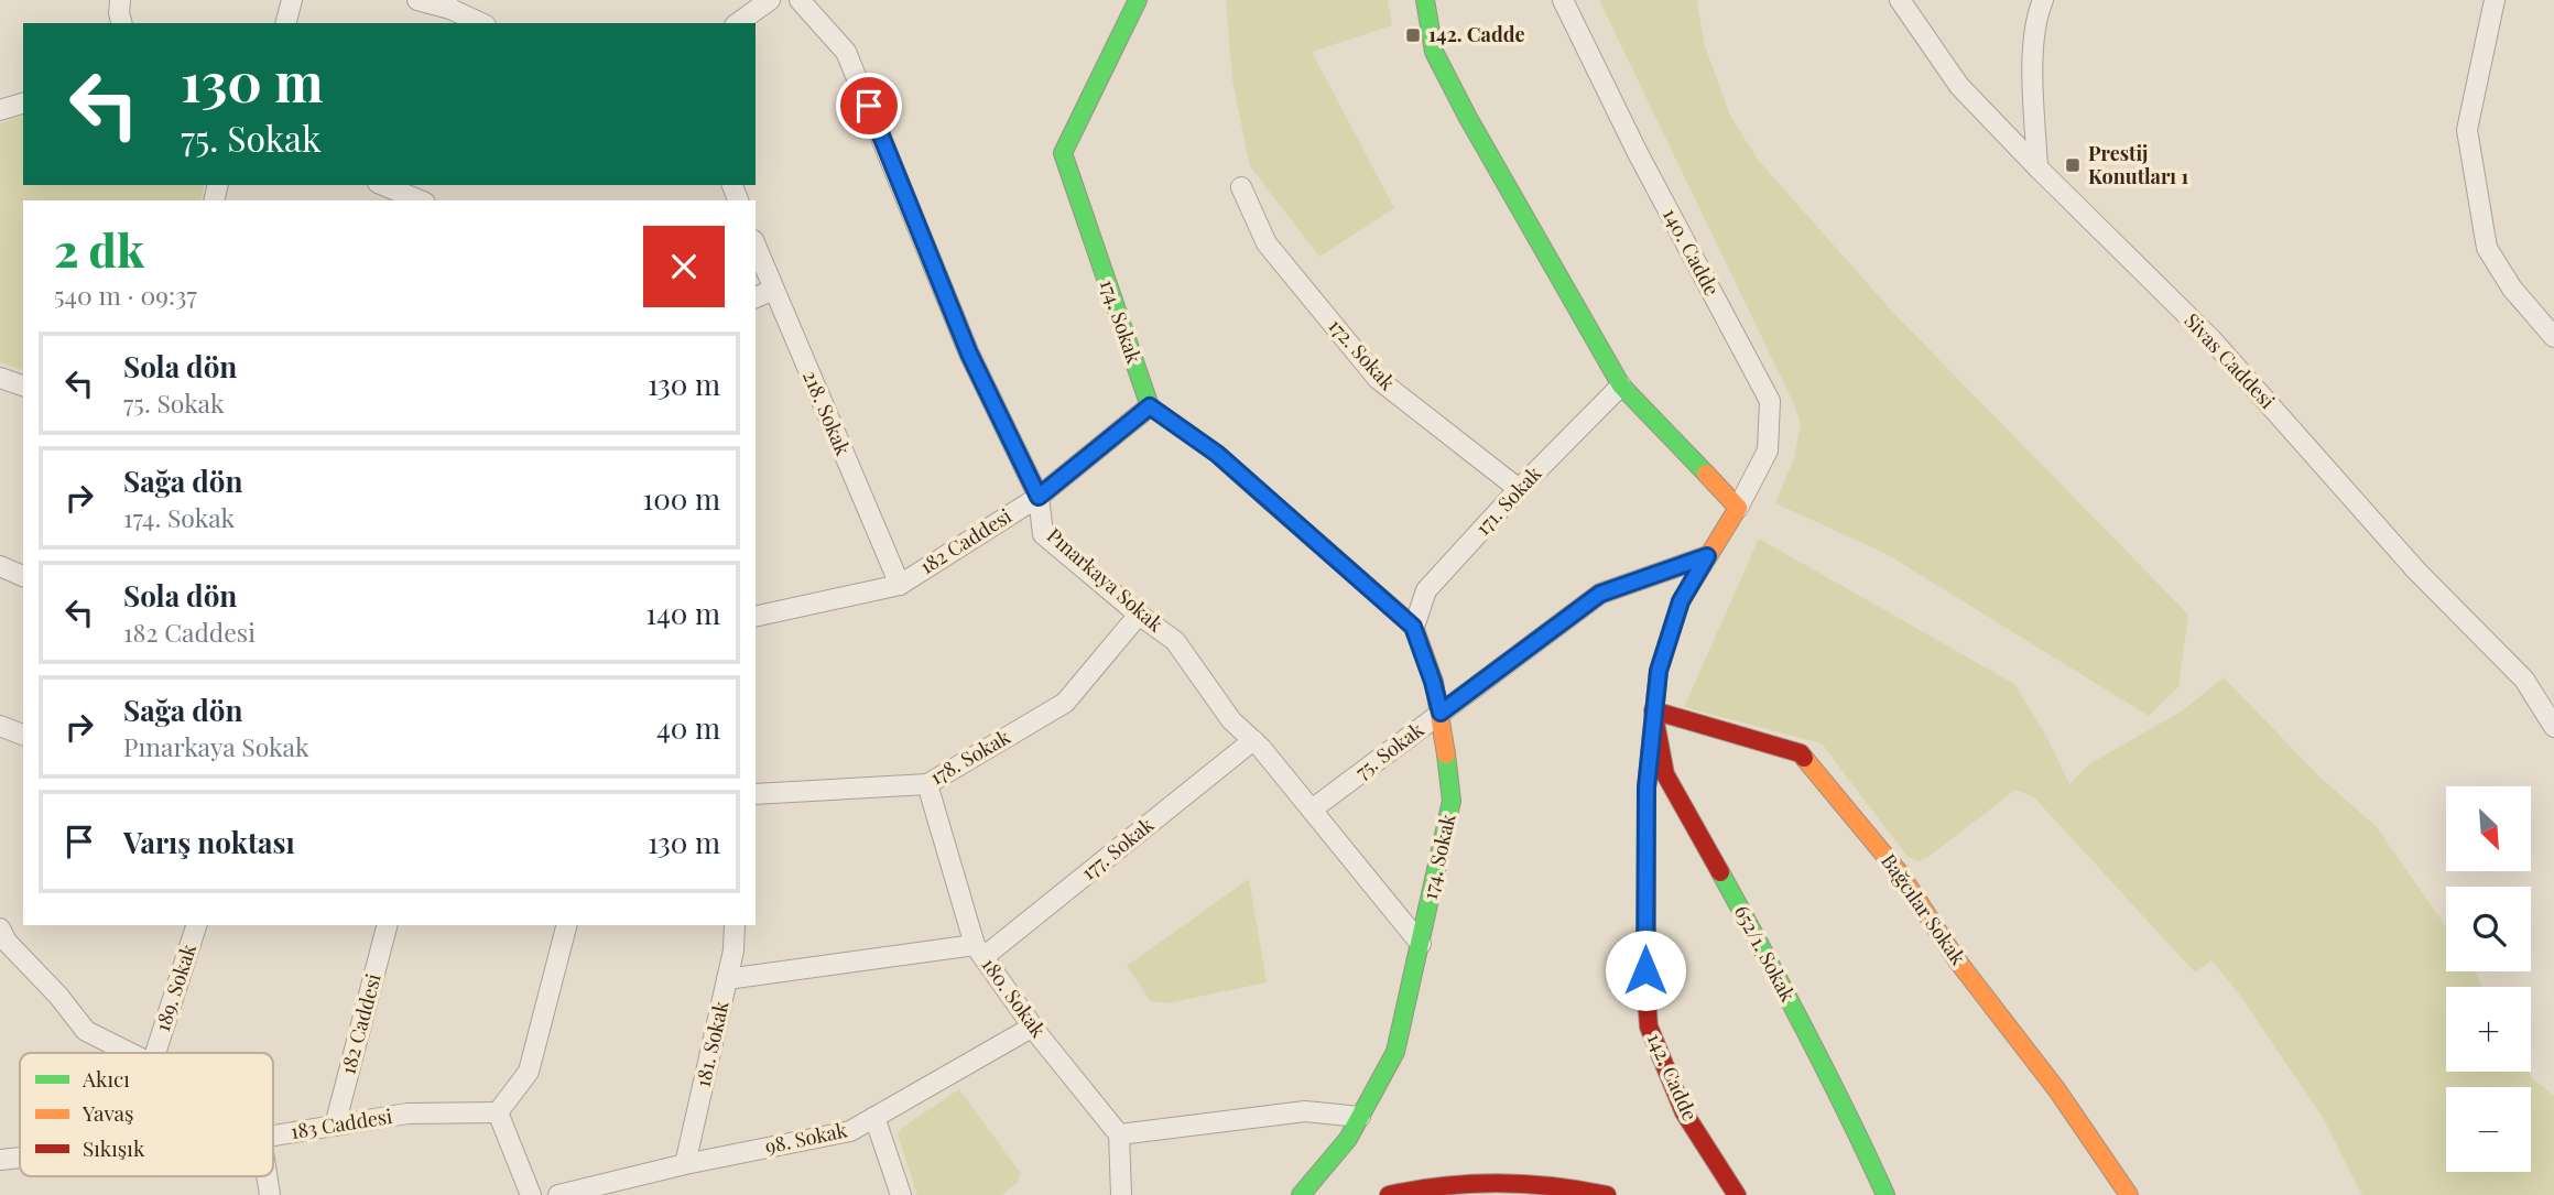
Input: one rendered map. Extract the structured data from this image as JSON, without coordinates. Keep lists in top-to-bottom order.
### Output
{
  "streets": {
    "street": [
      "140. Cadde",
      "174. Sokak",
      "172. Sokak",
      "Sivas Caddesi",
      "218. Sokak",
      "171. Sokak",
      "182 Caddesi",
      "Pınarkaya Sokak",
      "75. Sokak",
      "178. Sokak",
      "177. Sokak",
      "Bağcılar Sokak",
      "652/1. Sokak",
      "189. Sokak",
      "180. Sokak",
      "181. Sokak",
      "142. Cadde",
      "183 Caddesi",
      "98. Sokak"
    ]
  },
  "crossings": [
    ["140. Cadde", "142. Cadde"],
    ["174. Sokak", "171. Sokak"],
    ["174. Sokak", "182 Caddesi"],
    ["174. Sokak", "Pınarkaya Sokak"],
    ["174. Sokak", "75. Sokak"],
    ["172. Sokak", "171. Sokak"],
    ["218. Sokak", "182 Caddesi"],
    ["182 Caddesi", "Pınarkaya Sokak"],
    ["182 Caddesi", "183 Caddesi"],
    ["Pınarkaya Sokak", "75. Sokak"],
    ["Pınarkaya Sokak", "178. Sokak"],
    ["Pınarkaya Sokak", "177. Sokak"],
    ["75. Sokak", "142. Cadde"],
    ["178. Sokak", "180. Sokak"],
    ["177. Sokak", "180. Sokak"],
    ["Bağcılar Sokak", "652/1. Sokak"],
    ["Bağcılar Sokak", "142. Cadde"],
    ["652/1. Sokak", "142. Cadde"],
    ["180. Sokak", "98. Sokak"],
    ["181. Sokak", "98. Sokak"]
  ],
  "places": {
    "transit": ["142. Cadde", "Prestij Konutları 1"]
  },
  "legend": ["Akıcı", "Yavaş", "Sıkışık"],
  "north": "bottom right",
  "page": {
    "turn": ["130 m", "75. Sokak"],
    "heading": ["2 dk", "540 m · 09:37"],
    "list": [
      {
        "name": "Sola dön",
        "note": "75. Sokak",
        "value": "130 m"
      },
      {
        "name": "Sağa dön",
        "note": "174. Sokak",
        "value": "100 m"
      },
      {
        "name": "Sola dön",
        "note": "182 Caddesi",
        "value": "140 m"
      },
      {
        "name": "Sağa dön",
        "note": "Pınarkaya Sokak",
        "value": "40 m"
      },
      {
        "name": "Varış noktası",
        "value": "130 m"
      }
    ],
    "map_buttons": ["+", "−"]
  }
}
